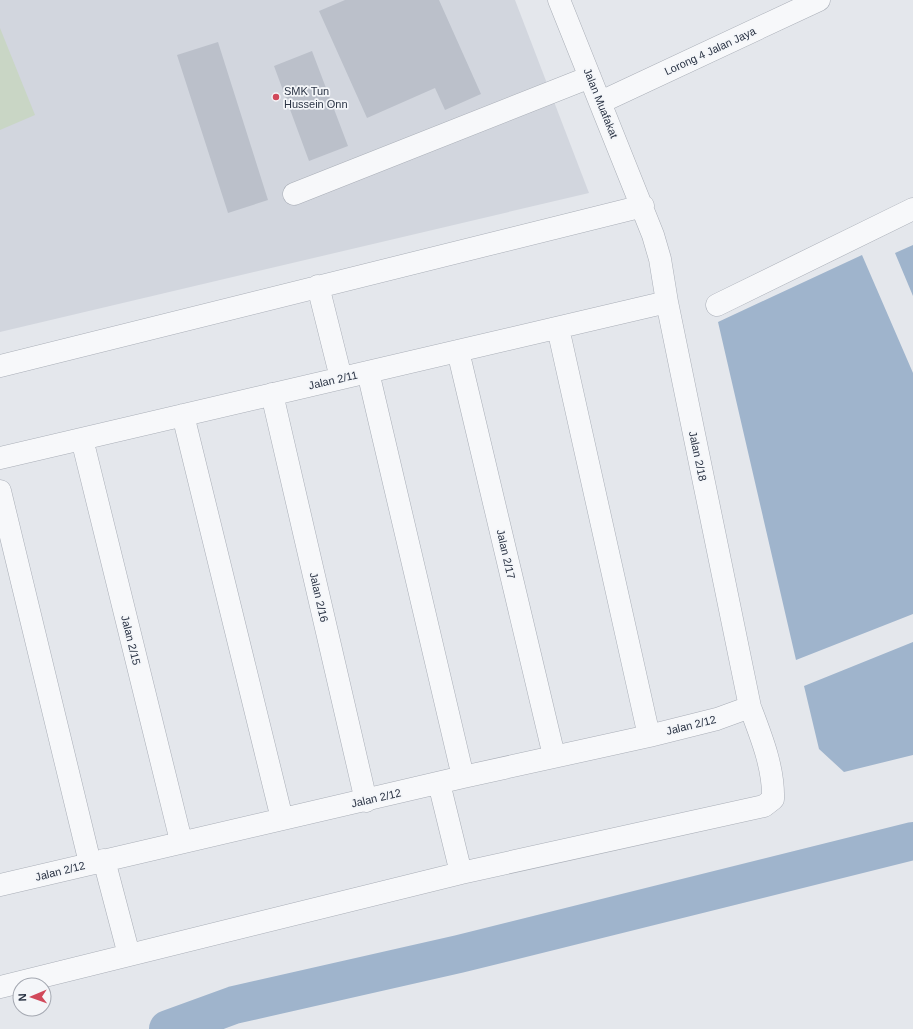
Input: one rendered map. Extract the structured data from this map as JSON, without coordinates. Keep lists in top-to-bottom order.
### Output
{
  "streets": {
    "street": [
      "Lorong 4 Jalan Jaya",
      "Jalan Muafakat",
      "Jalan 2/11",
      "Jalan 2/18",
      "Jalan 2/17",
      "Jalan 2/16",
      "Jalan 2/15",
      "Jalan 2/12"
    ]
  },
  "crossings": [
    ["Lorong 4 Jalan Jaya", "Jalan Muafakat"],
    ["Jalan Muafakat", "Jalan 2/18"],
    ["Jalan 2/11", "Jalan 2/18"],
    ["Jalan 2/11", "Jalan 2/17"],
    ["Jalan 2/11", "Jalan 2/16"],
    ["Jalan 2/11", "Jalan 2/15"],
    ["Jalan 2/18", "Jalan 2/12"],
    ["Jalan 2/17", "Jalan 2/12"],
    ["Jalan 2/16", "Jalan 2/12"],
    ["Jalan 2/15", "Jalan 2/12"]
  ],
  "places": ["SMK Tun Hussein Onn"],
  "north": "left"
}
